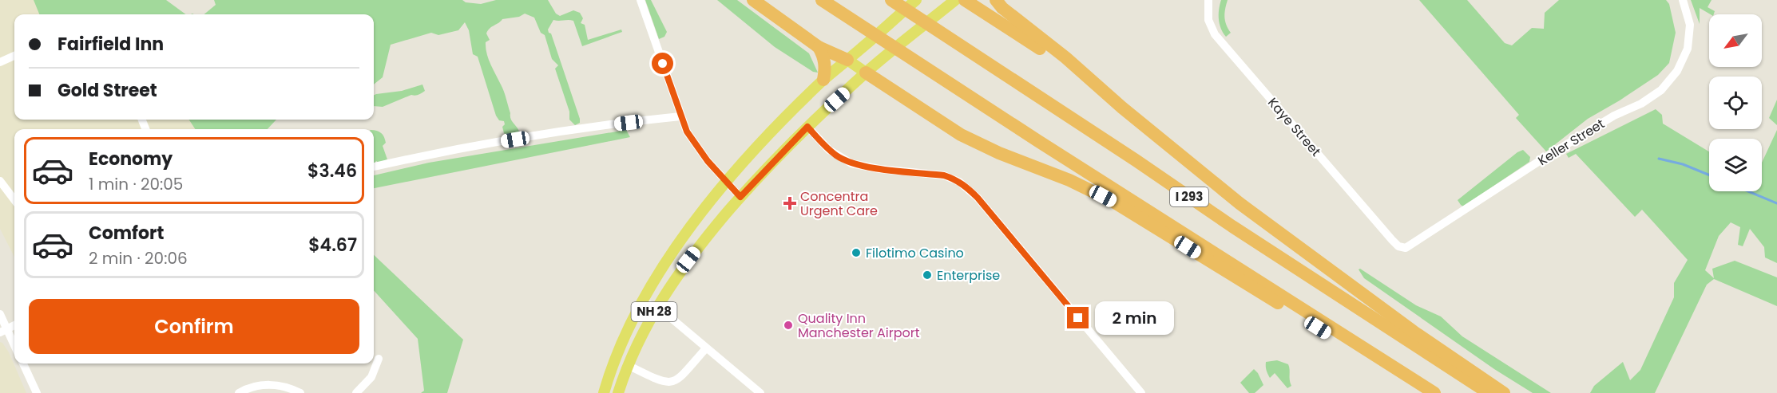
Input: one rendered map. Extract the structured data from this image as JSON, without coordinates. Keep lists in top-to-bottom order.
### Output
{
  "streets": {
    "highway": ["I 293"],
    "main road": ["NH 28"],
    "street": ["Kaye Street", "Keller Street"]
  },
  "crossings": [
    ["Kaye Street", "Keller Street"]
  ],
  "places": {
    "health": ["Concentra Urgent Care"],
    "other": ["Filotimo Casino", "Enterprise", "Quality Inn Manchester Airport"]
  },
  "north": "bottom left",
  "page": {
    "banner": ["Fairfield Inn", "Gold Street"],
    "list": [
      {
        "name": "Economy",
        "note": "1 min · 20:05",
        "value": "$3.46"
      },
      {
        "name": "Comfort",
        "note": "2 min · 20:06",
        "value": "$4.67"
      }
    ],
    "buttons": "Confirm",
    "bubble": "2 min"
  }
}
